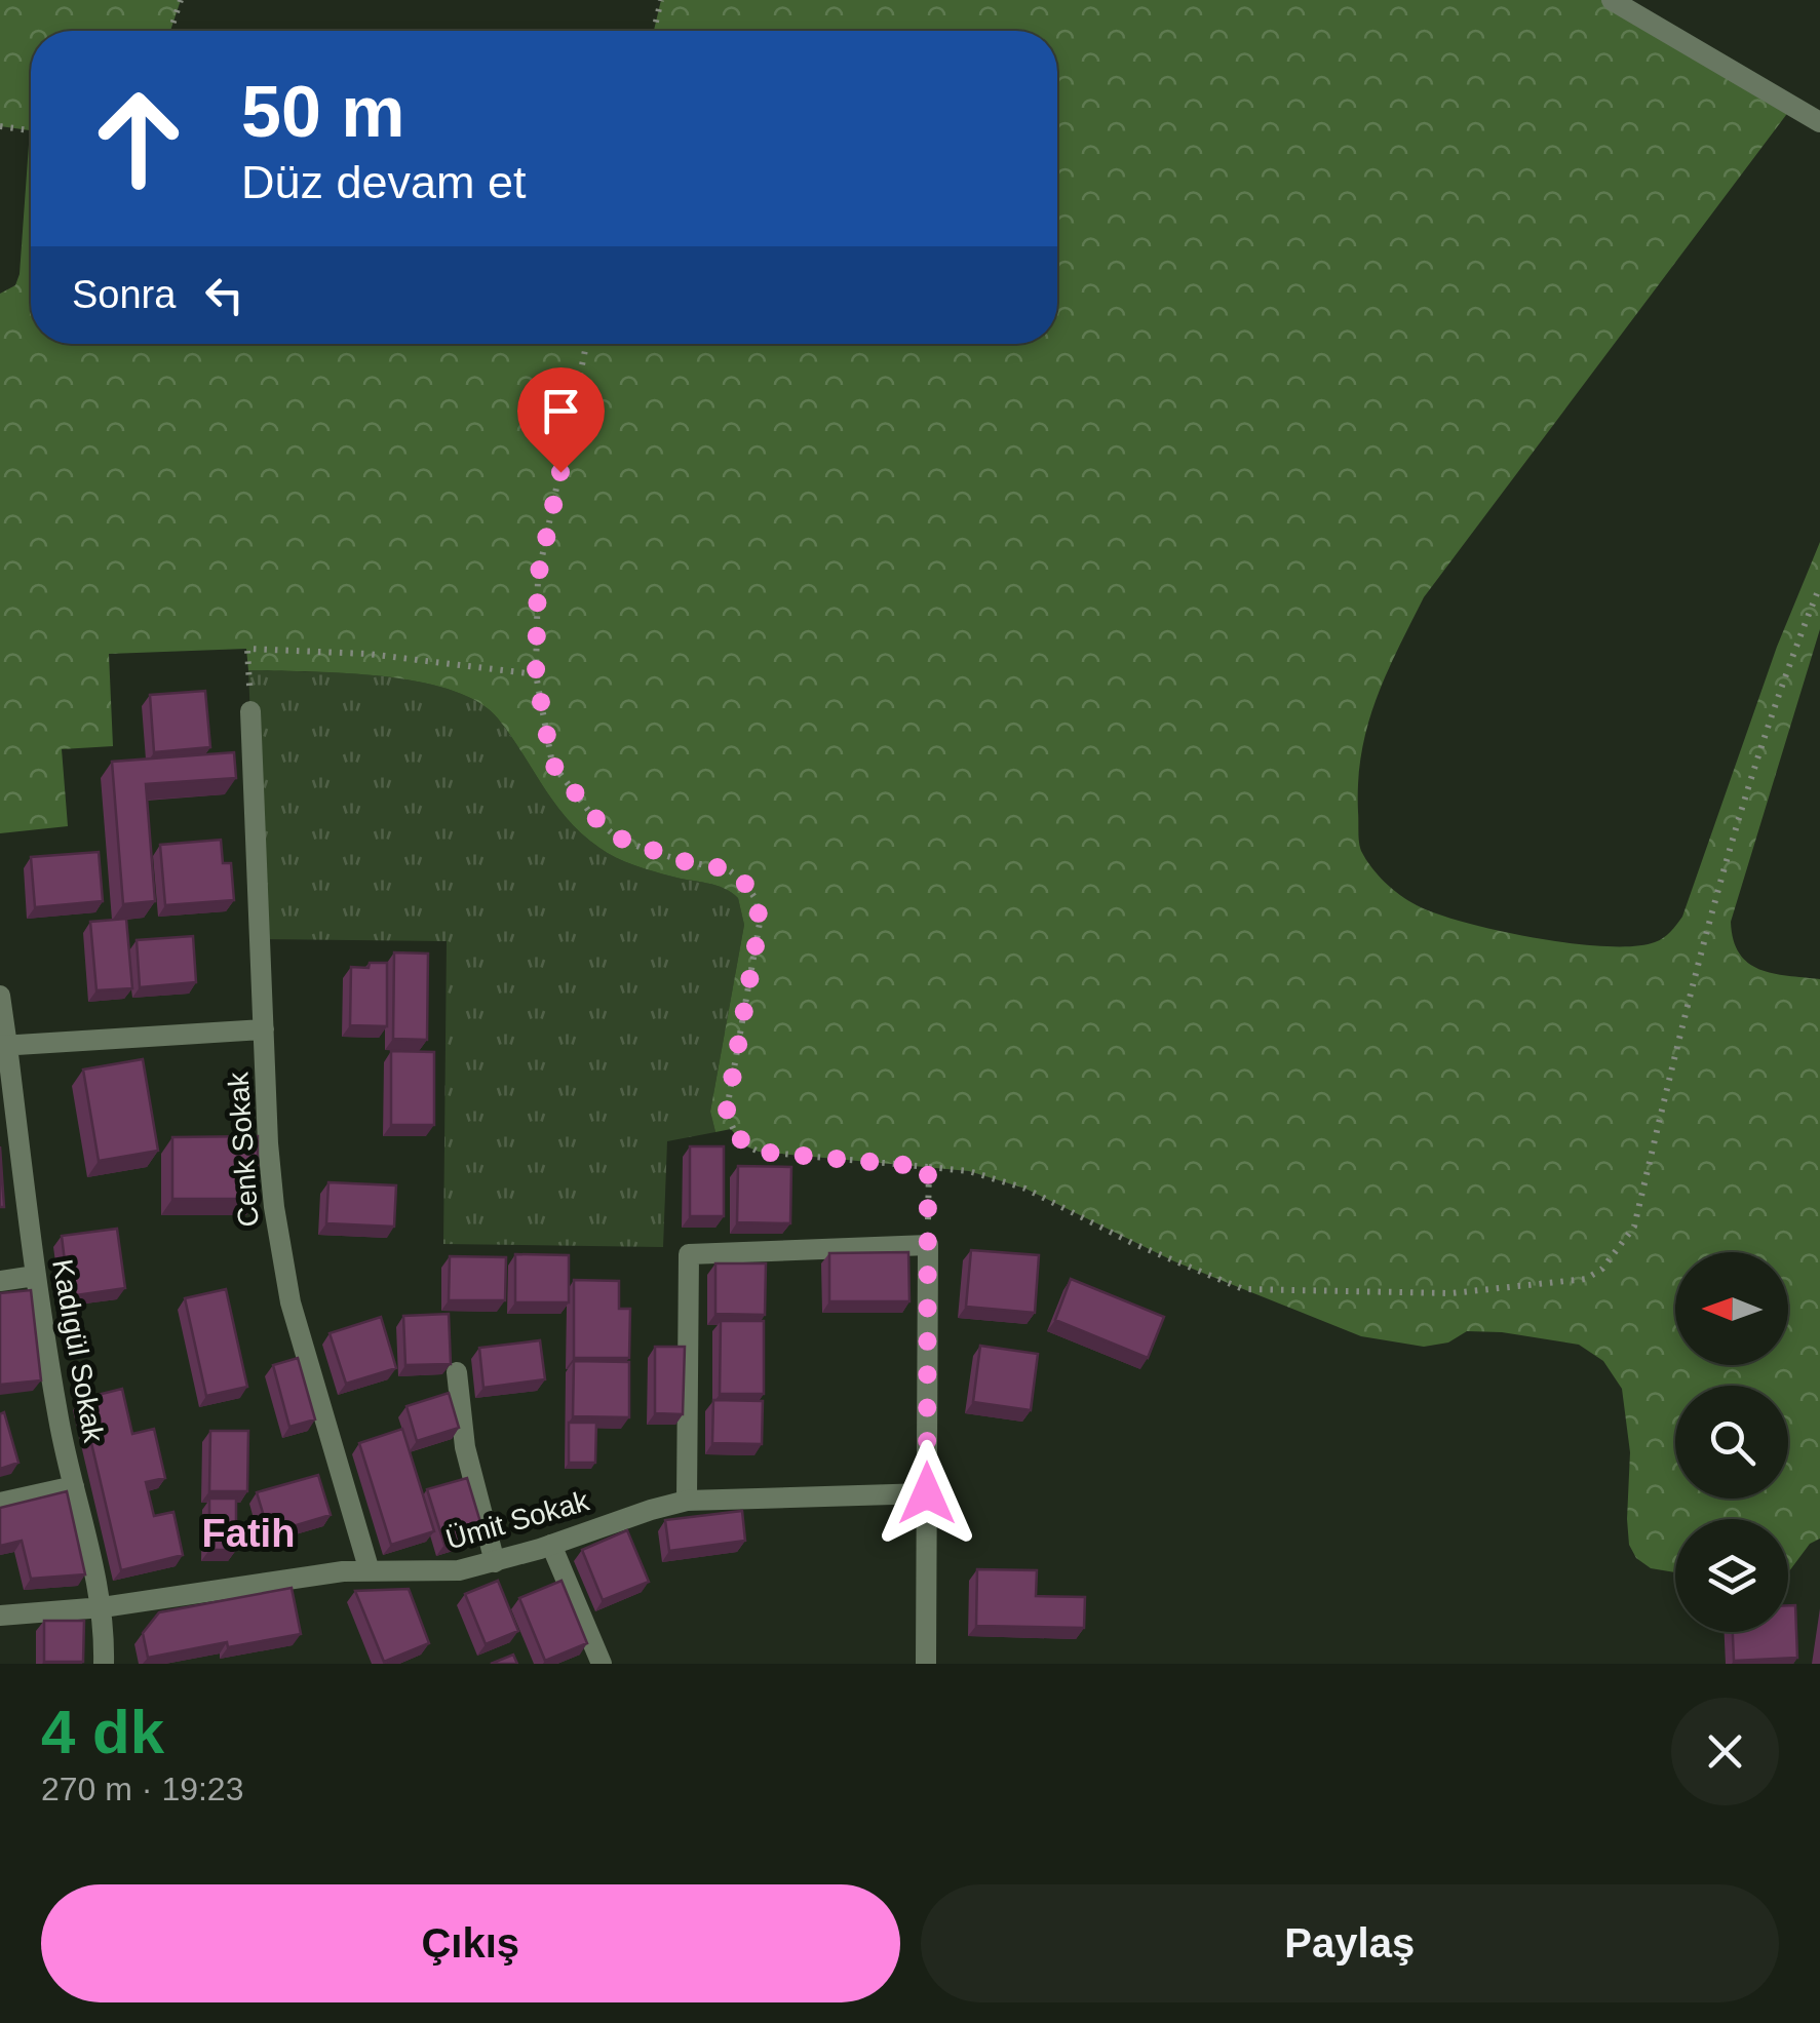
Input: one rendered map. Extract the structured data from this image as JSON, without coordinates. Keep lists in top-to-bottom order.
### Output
{
  "streets": {
    "street": ["Cenk Sokak", "Kadıgül Sokak", "Ümit Sokak"]
  },
  "crossings": [
    ["Cenk Sokak", "Ümit Sokak"],
    ["Kadıgül Sokak", "Ümit Sokak"]
  ],
  "districts": ["Fatih"],
  "north": "left",
  "page": {
    "turn": ["50 m", "Düz devam et"],
    "then": "Sonra",
    "heading": ["4 dk", "270 m · 19:23"],
    "buttons": ["Çıkış", "Paylaş"]
  }
}
